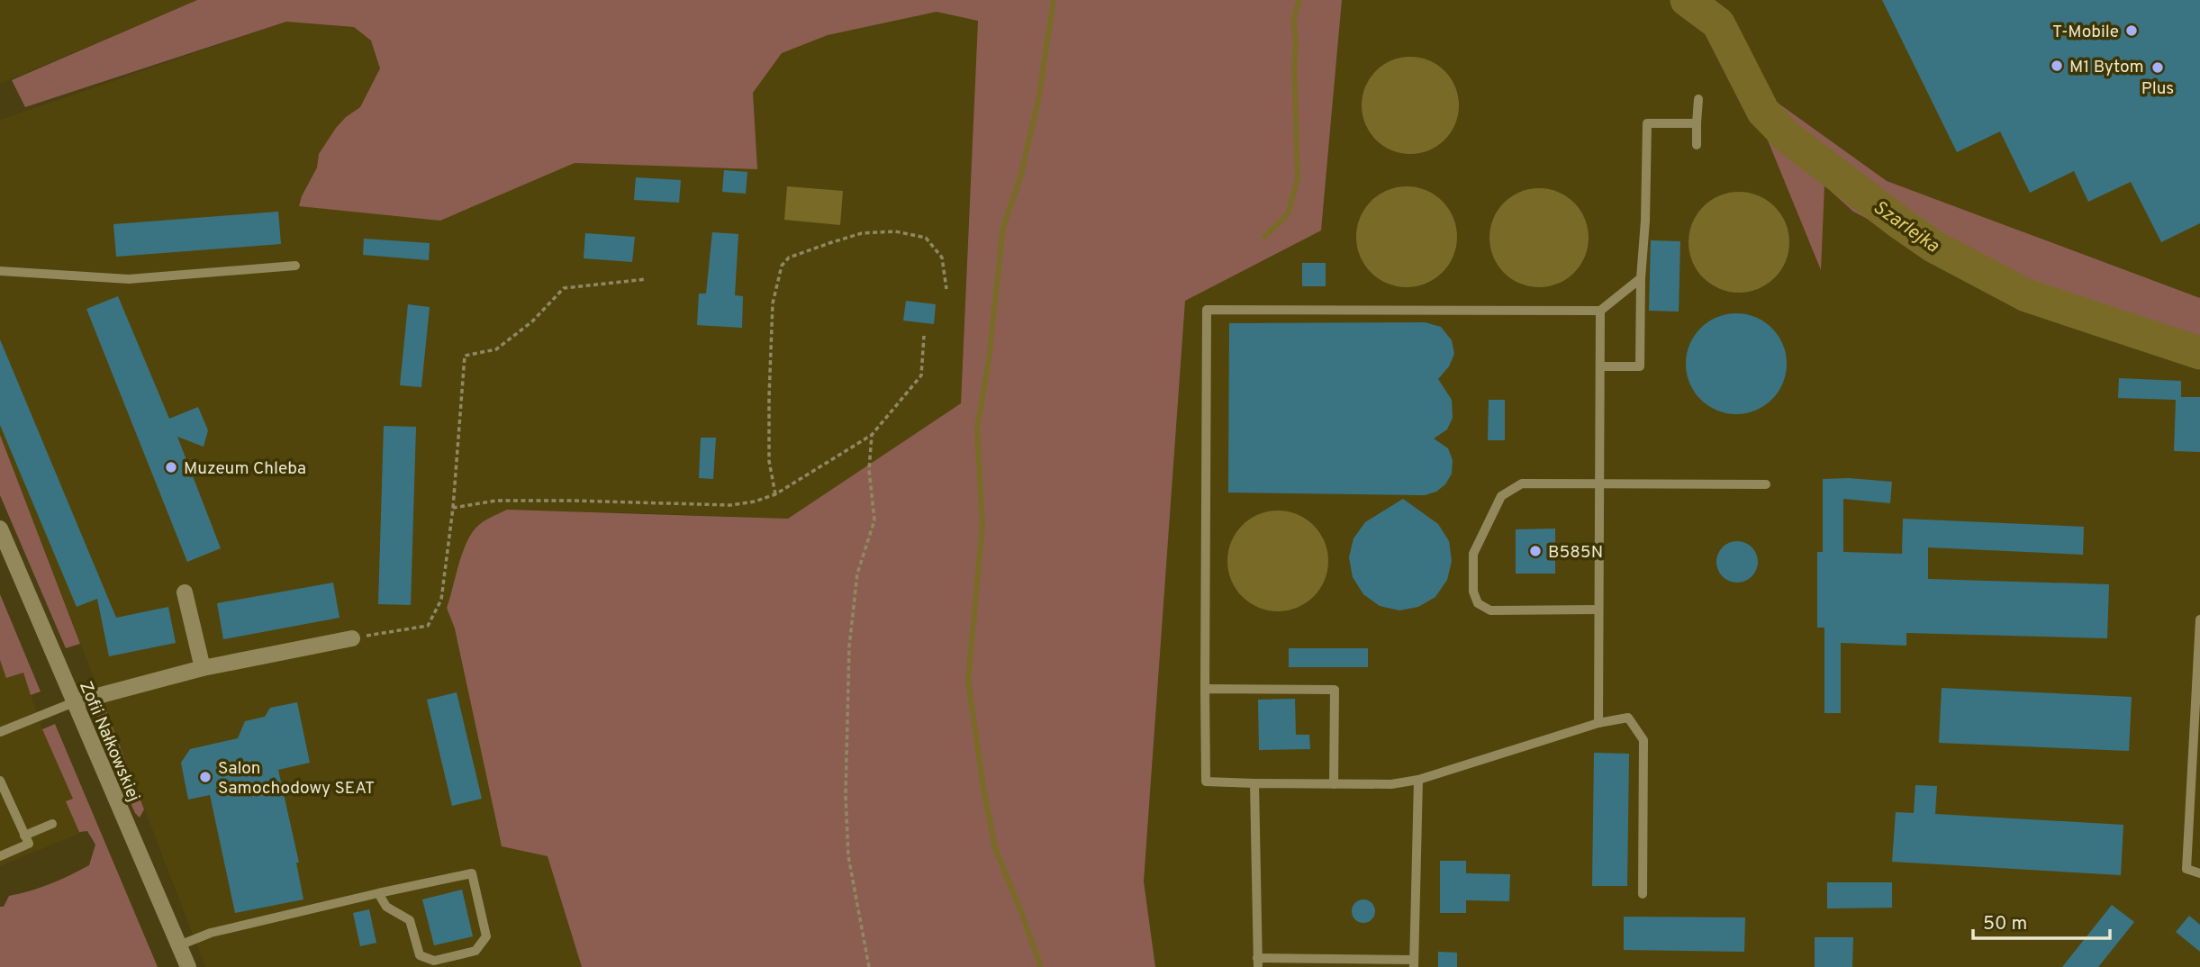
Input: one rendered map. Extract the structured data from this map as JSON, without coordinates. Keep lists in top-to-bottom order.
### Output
{
  "streets": {
    "street": ["Zofii Nałkowskiej"]
  },
  "water": ["Szarlejka"],
  "places": [
    "T-Mobile",
    "M1 Bytom",
    "Plus",
    "Muzeum Chleba",
    "B585N",
    "Salon Samochodowy SEAT"
  ],
  "scale_bar": "50 m"
}
